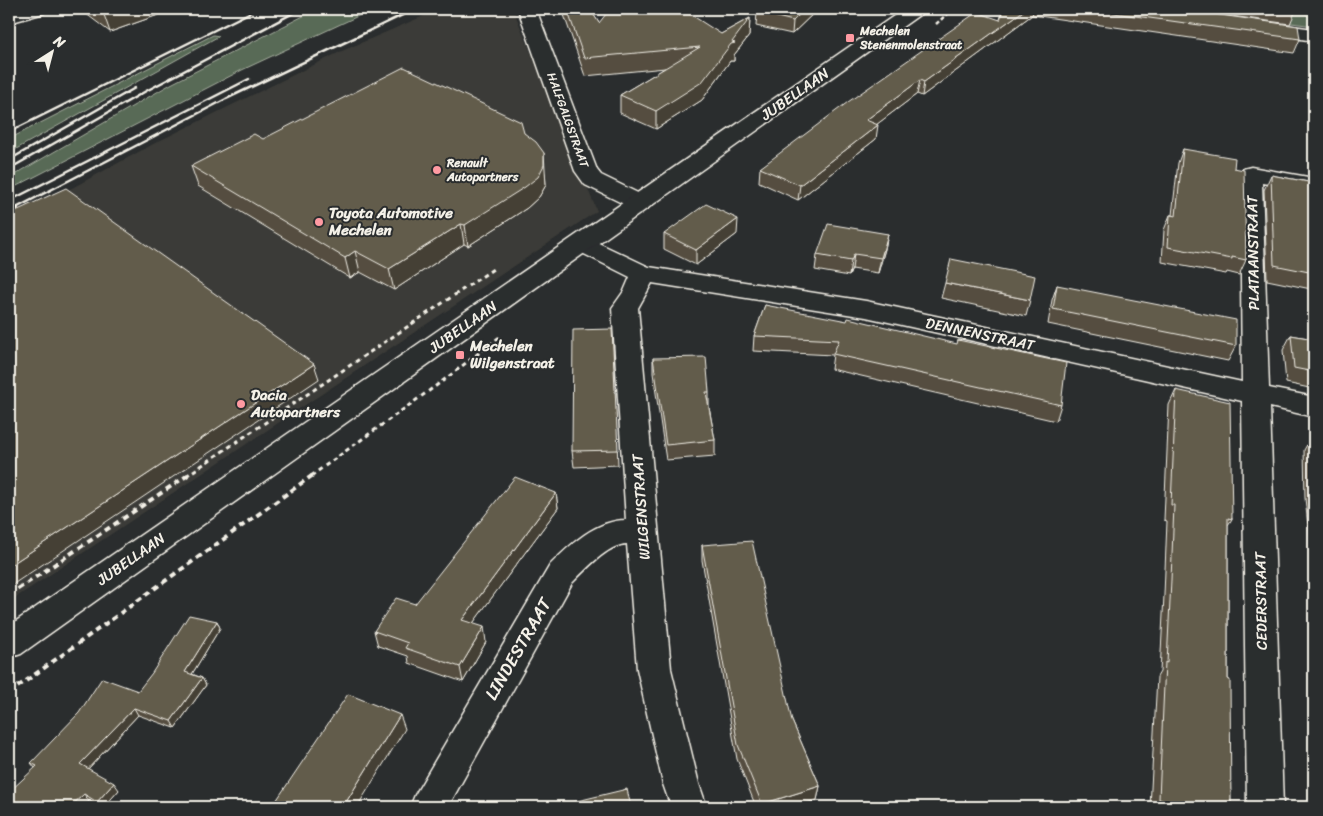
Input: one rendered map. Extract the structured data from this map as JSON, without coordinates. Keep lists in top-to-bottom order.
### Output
{
  "streets": {
    "street": [
      "JUBELLAAN",
      "HALFGALGSTRAAT",
      "PLATAANSTRAAT",
      "DENNENSTRAAT",
      "WILGENSTRAAT",
      "CEDERSTRAAT",
      "LINDESTRAAT"
    ]
  },
  "crossings": [
    ["JUBELLAAN", "HALFGALGSTRAAT"],
    ["PLATAANSTRAAT", "DENNENSTRAAT"],
    ["PLATAANSTRAAT", "CEDERSTRAAT"],
    ["DENNENSTRAAT", "WILGENSTRAAT"],
    ["DENNENSTRAAT", "CEDERSTRAAT"],
    ["WILGENSTRAAT", "LINDESTRAAT"]
  ],
  "places": {
    "transit": ["Mechelen Stenenmolenstraat", "Mechelen Wilgenstraat"],
    "other": ["Renault Autopartners", "Toyota Automotive Mechelen", "Dacia Autopartners"]
  },
  "north": "top right"
}
